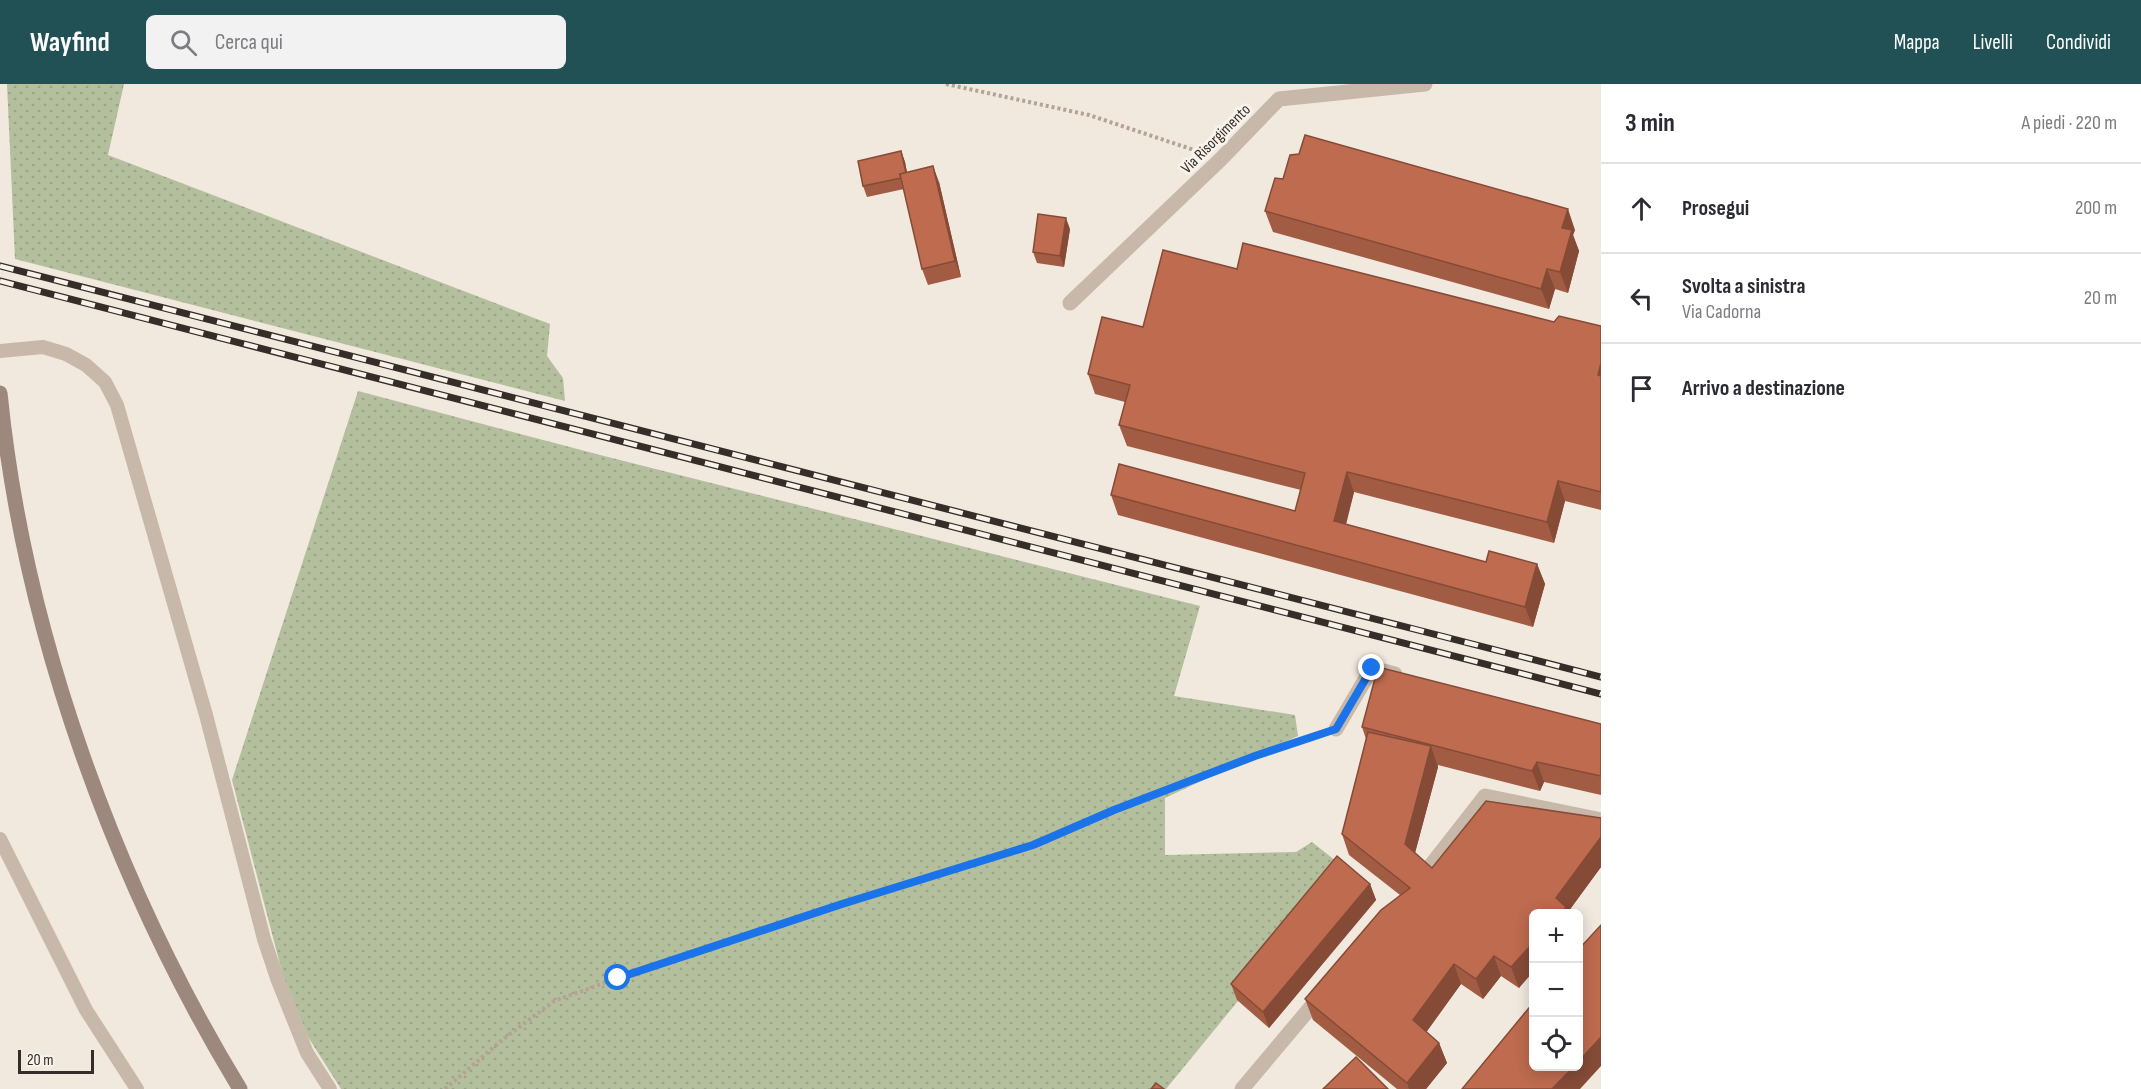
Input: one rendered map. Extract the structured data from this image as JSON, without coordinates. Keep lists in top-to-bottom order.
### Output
{
  "streets": {
    "street": ["Via Risorgimento"]
  },
  "scale_bar": "20 m",
  "page": {
    "header": "Wayfind",
    "search": "Cerca qui",
    "nav": ["Mappa", "Livelli", "Condividi"],
    "heading": ["3 min", "A piedi · 220 m"],
    "list": [
      ["Prosegui", "200 m"],
      ["Svolta a sinistra", "Via Cadorna", "20 m"],
      "Arrivo a destinazione"
    ],
    "map_buttons": ["+", "−"],
    "scale": "20 m"
  }
}
